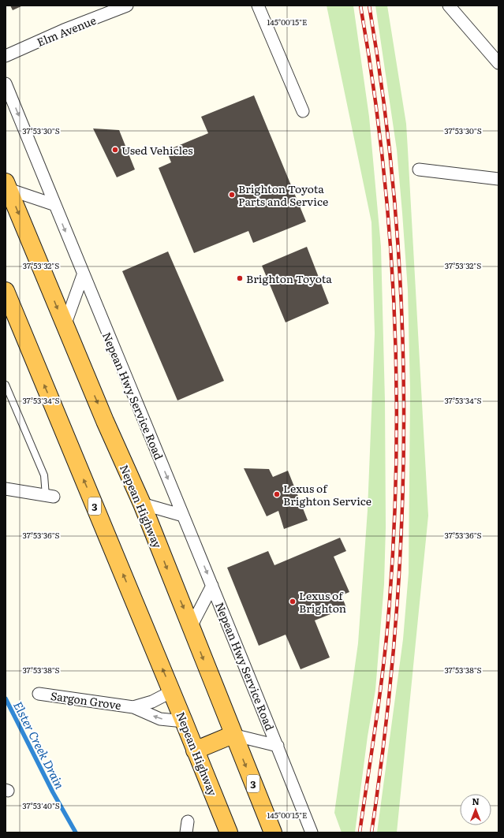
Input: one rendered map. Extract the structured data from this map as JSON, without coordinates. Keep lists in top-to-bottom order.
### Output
{
  "streets": {
    "highway": ["3", "Nepean Highway"],
    "street": ["Elm Avenue", "Nepean Hwy Service Road", "Sargon Grove"]
  },
  "crossings": [
    ["Nepean Hwy Service Road", "Nepean Highway"],
    ["Nepean Highway", "Sargon Grove"]
  ],
  "one_way": ["Nepean Hwy Service Road"],
  "water": ["Elster Creek Drain"],
  "places": [
    "Used Vehicles",
    "Brighton Toyota Parts and Service",
    "Brighton Toyota",
    "Lexus of Brighton Service",
    "Lexus of Brighton"
  ],
  "north": "top",
  "coordinates": [
    "145°00'15\"E",
    "37°53'30\"S",
    "37°53'32\"S",
    "37°53'34\"S",
    "37°53'36\"S",
    "37°53'38\"S",
    "37°53'40\"S"
  ]
}
